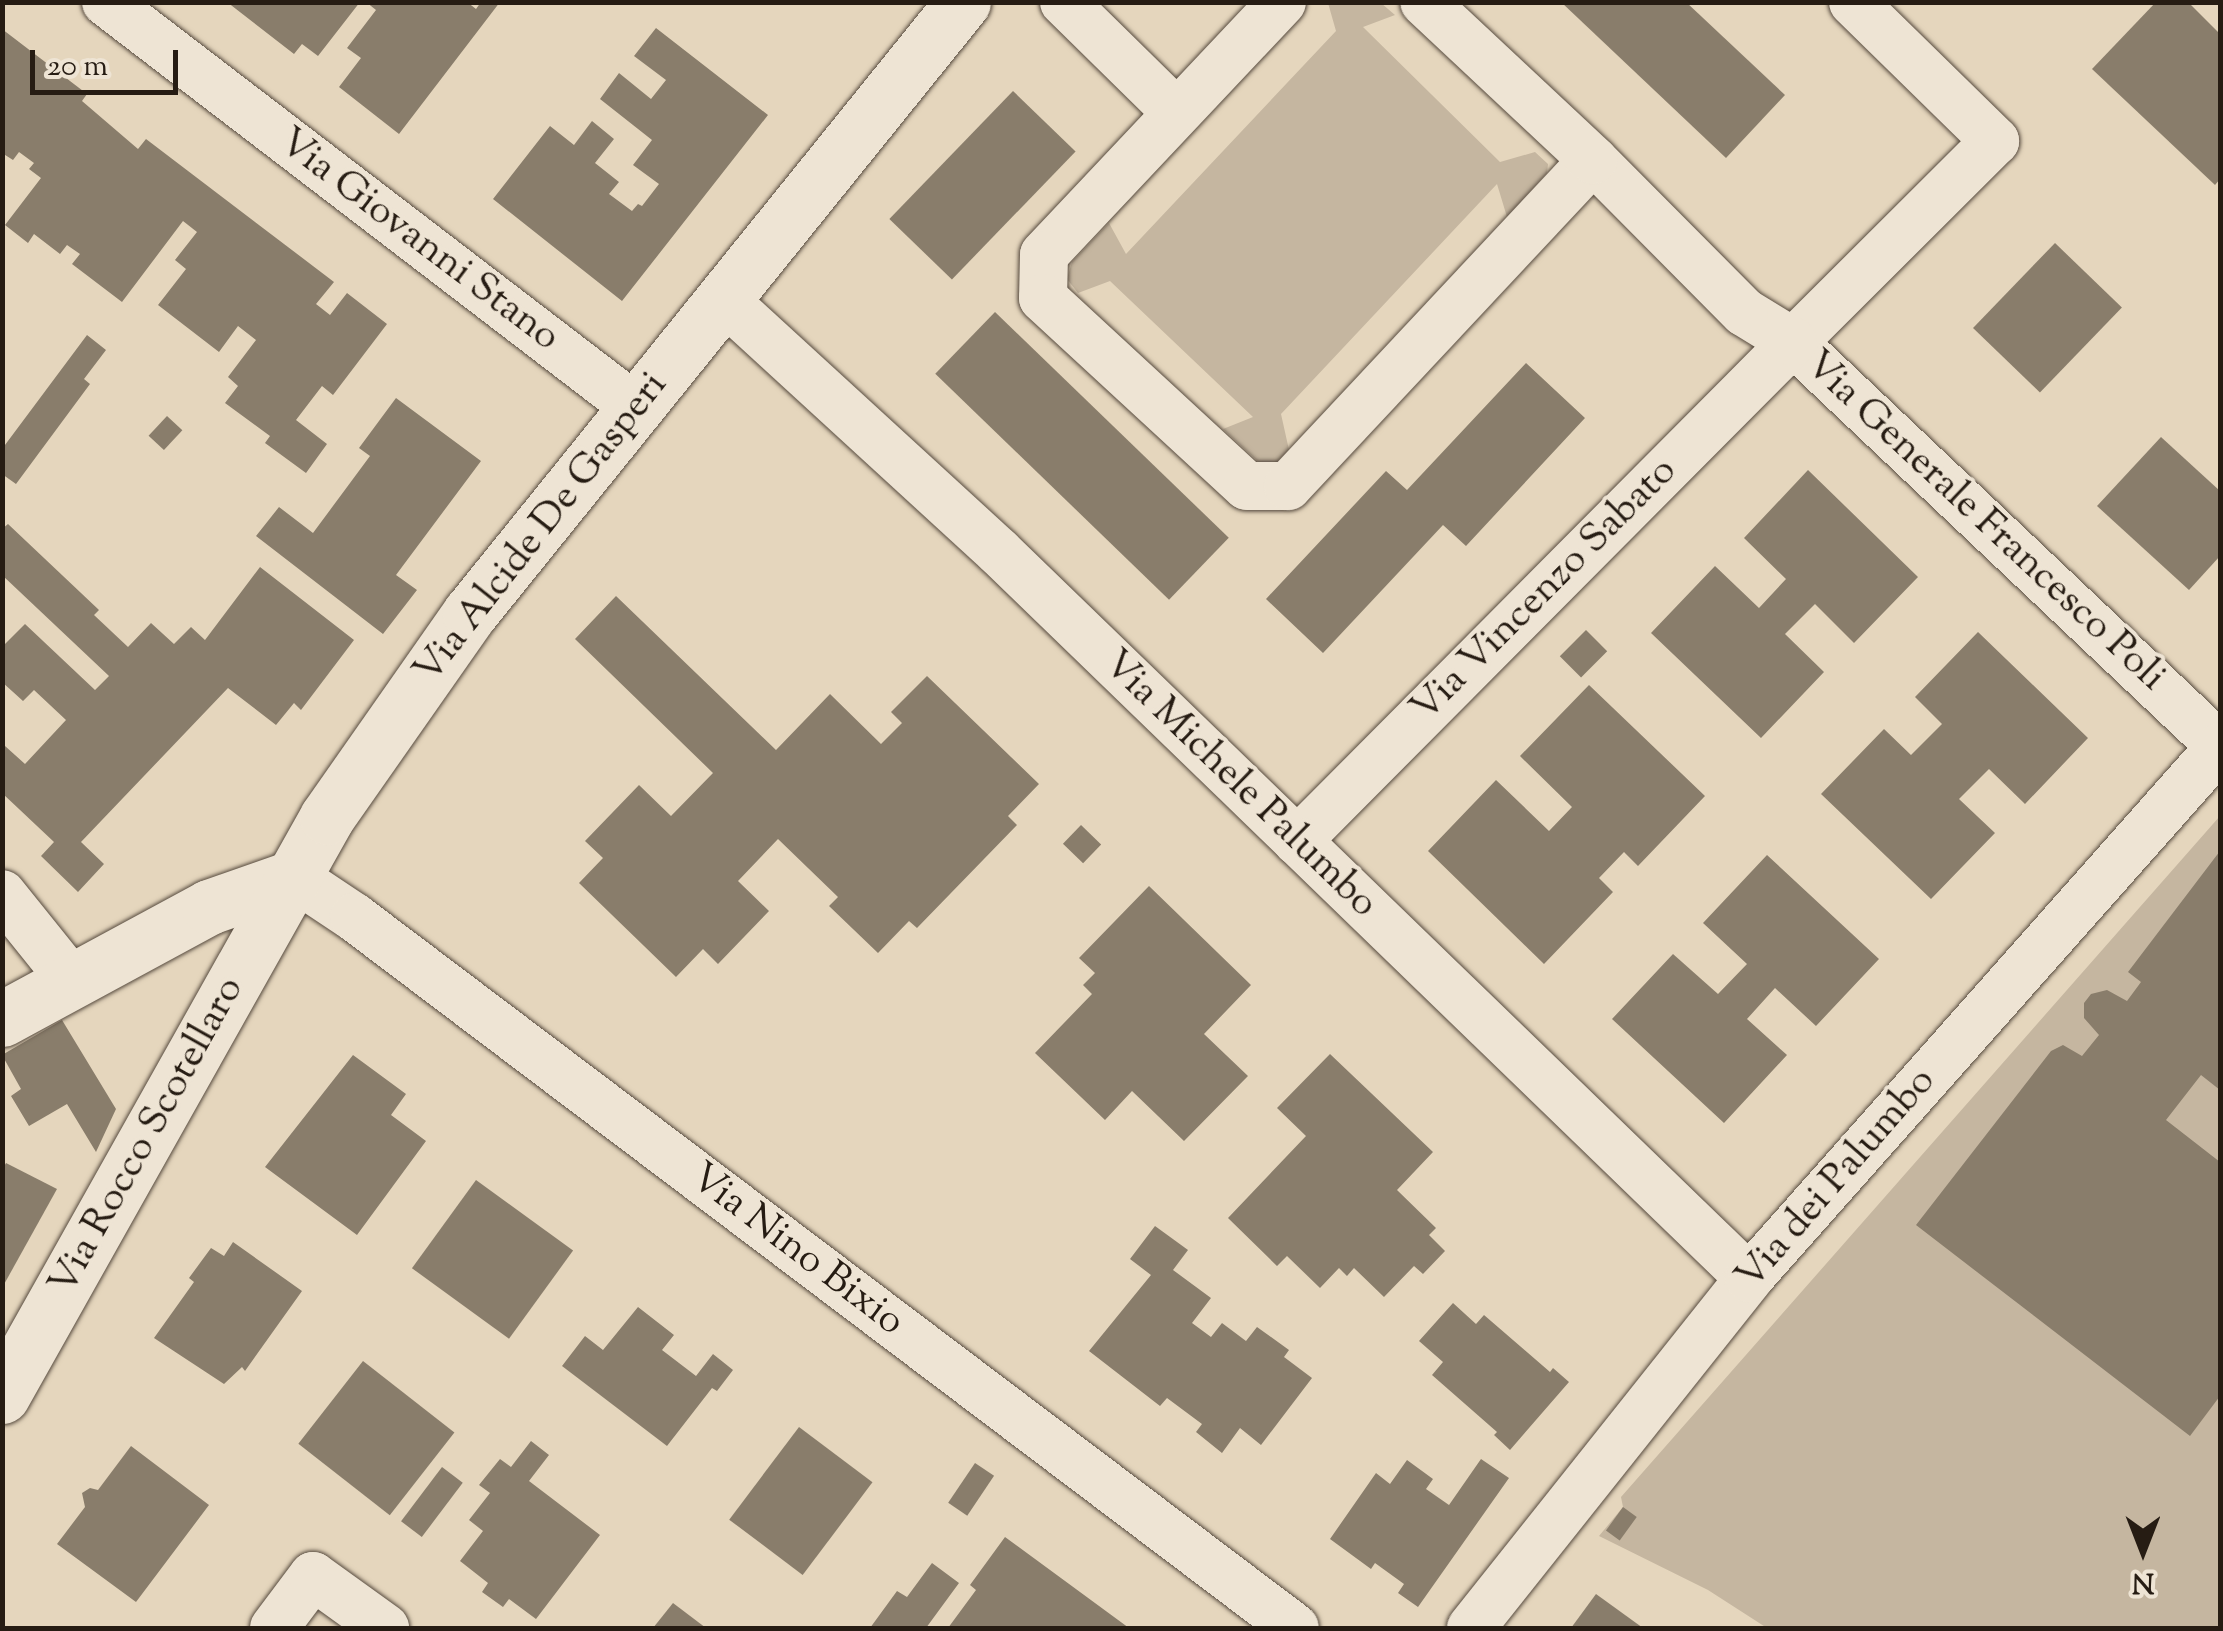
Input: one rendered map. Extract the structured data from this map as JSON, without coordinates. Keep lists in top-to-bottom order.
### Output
{
  "streets": {
    "street": [
      "Via Giovanni Stano",
      "Via Generale Francesco Poli",
      "Via Alcide De Gasperi",
      "Via Vincenzo Sabato",
      "Via Michele Palumbo",
      "Via Rocco Scotellaro",
      "Via dei Palumbo",
      "Via Nino Bixio"
    ]
  },
  "crossings": [
    ["Via Giovanni Stano", "Via Alcide De Gasperi"],
    ["Via Generale Francesco Poli", "Via Vincenzo Sabato"],
    ["Via Generale Francesco Poli", "Via dei Palumbo"],
    ["Via Alcide De Gasperi", "Via Michele Palumbo"],
    ["Via Alcide De Gasperi", "Via Rocco Scotellaro"],
    ["Via Alcide De Gasperi", "Via Nino Bixio"],
    ["Via Vincenzo Sabato", "Via Michele Palumbo"],
    ["Via Michele Palumbo", "Via dei Palumbo"],
    ["Via Rocco Scotellaro", "Via Nino Bixio"]
  ],
  "scale_bar": "20 m",
  "north": "bottom"
}
